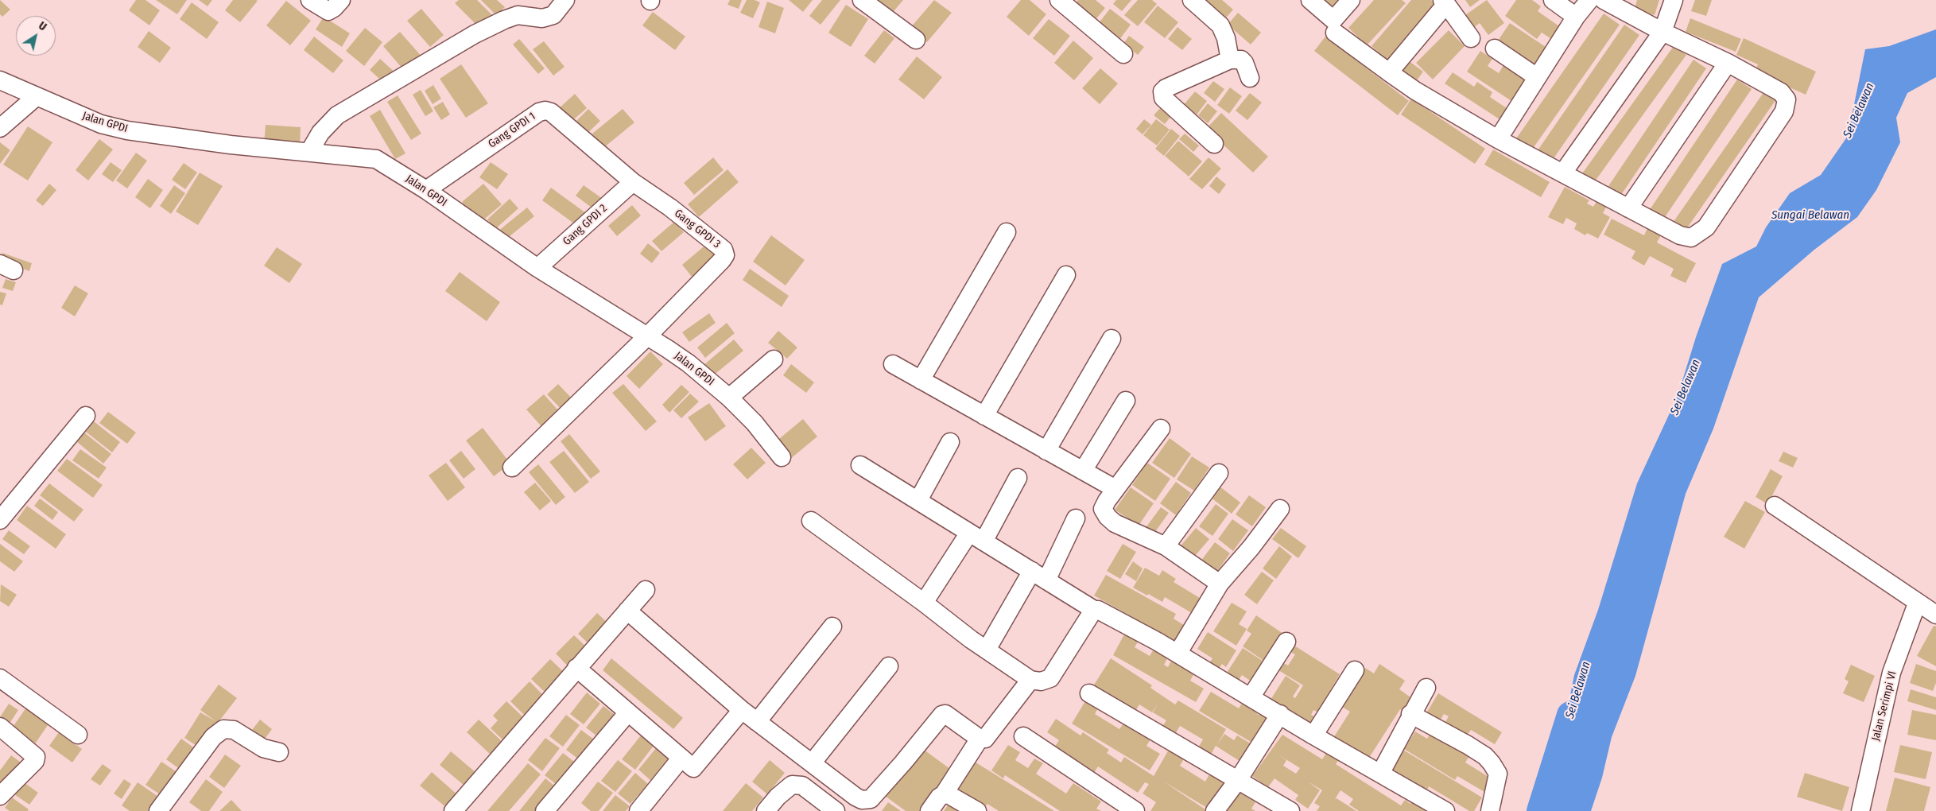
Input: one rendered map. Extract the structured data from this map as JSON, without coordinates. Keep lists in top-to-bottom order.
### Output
{
  "streets": {
    "street": [
      "Jalan GPDI",
      "Gang GPDI 1",
      "Gang GPDI 2",
      "Gang GPDI 3",
      "Jalan Serimpi VI"
    ]
  },
  "crossings": [
    ["Jalan GPDI", "Gang GPDI 1"],
    ["Jalan GPDI", "Gang GPDI 2"],
    ["Jalan GPDI", "Gang GPDI 3"],
    ["Gang GPDI 1", "Gang GPDI 2"],
    ["Gang GPDI 1", "Gang GPDI 3"],
    ["Gang GPDI 2", "Gang GPDI 3"]
  ],
  "water": ["Sei Belawan", "Sungai Belawan"],
  "north": "top right"
}
